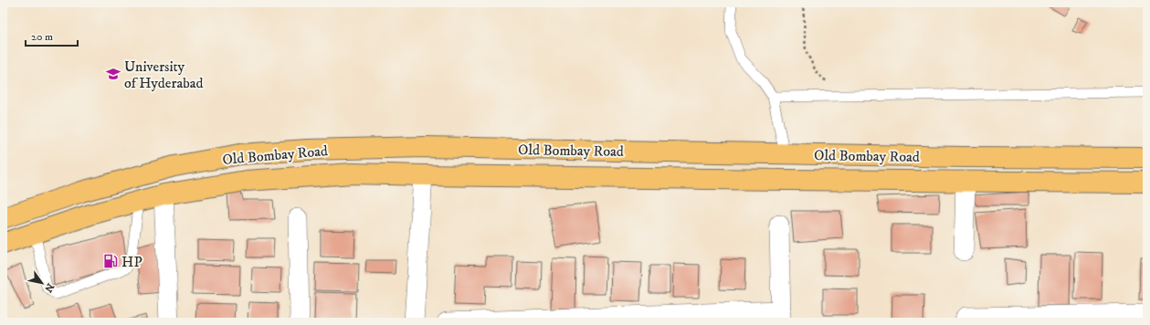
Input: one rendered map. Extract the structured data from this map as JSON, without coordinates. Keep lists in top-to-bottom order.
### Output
{
  "streets": {
    "main road": ["Old Bombay Road"]
  },
  "places": {
    "school or university": ["University of Hyderabad"],
    "fuel station": ["HP"]
  },
  "scale_bar": "20 m",
  "north": "bottom right"
}
